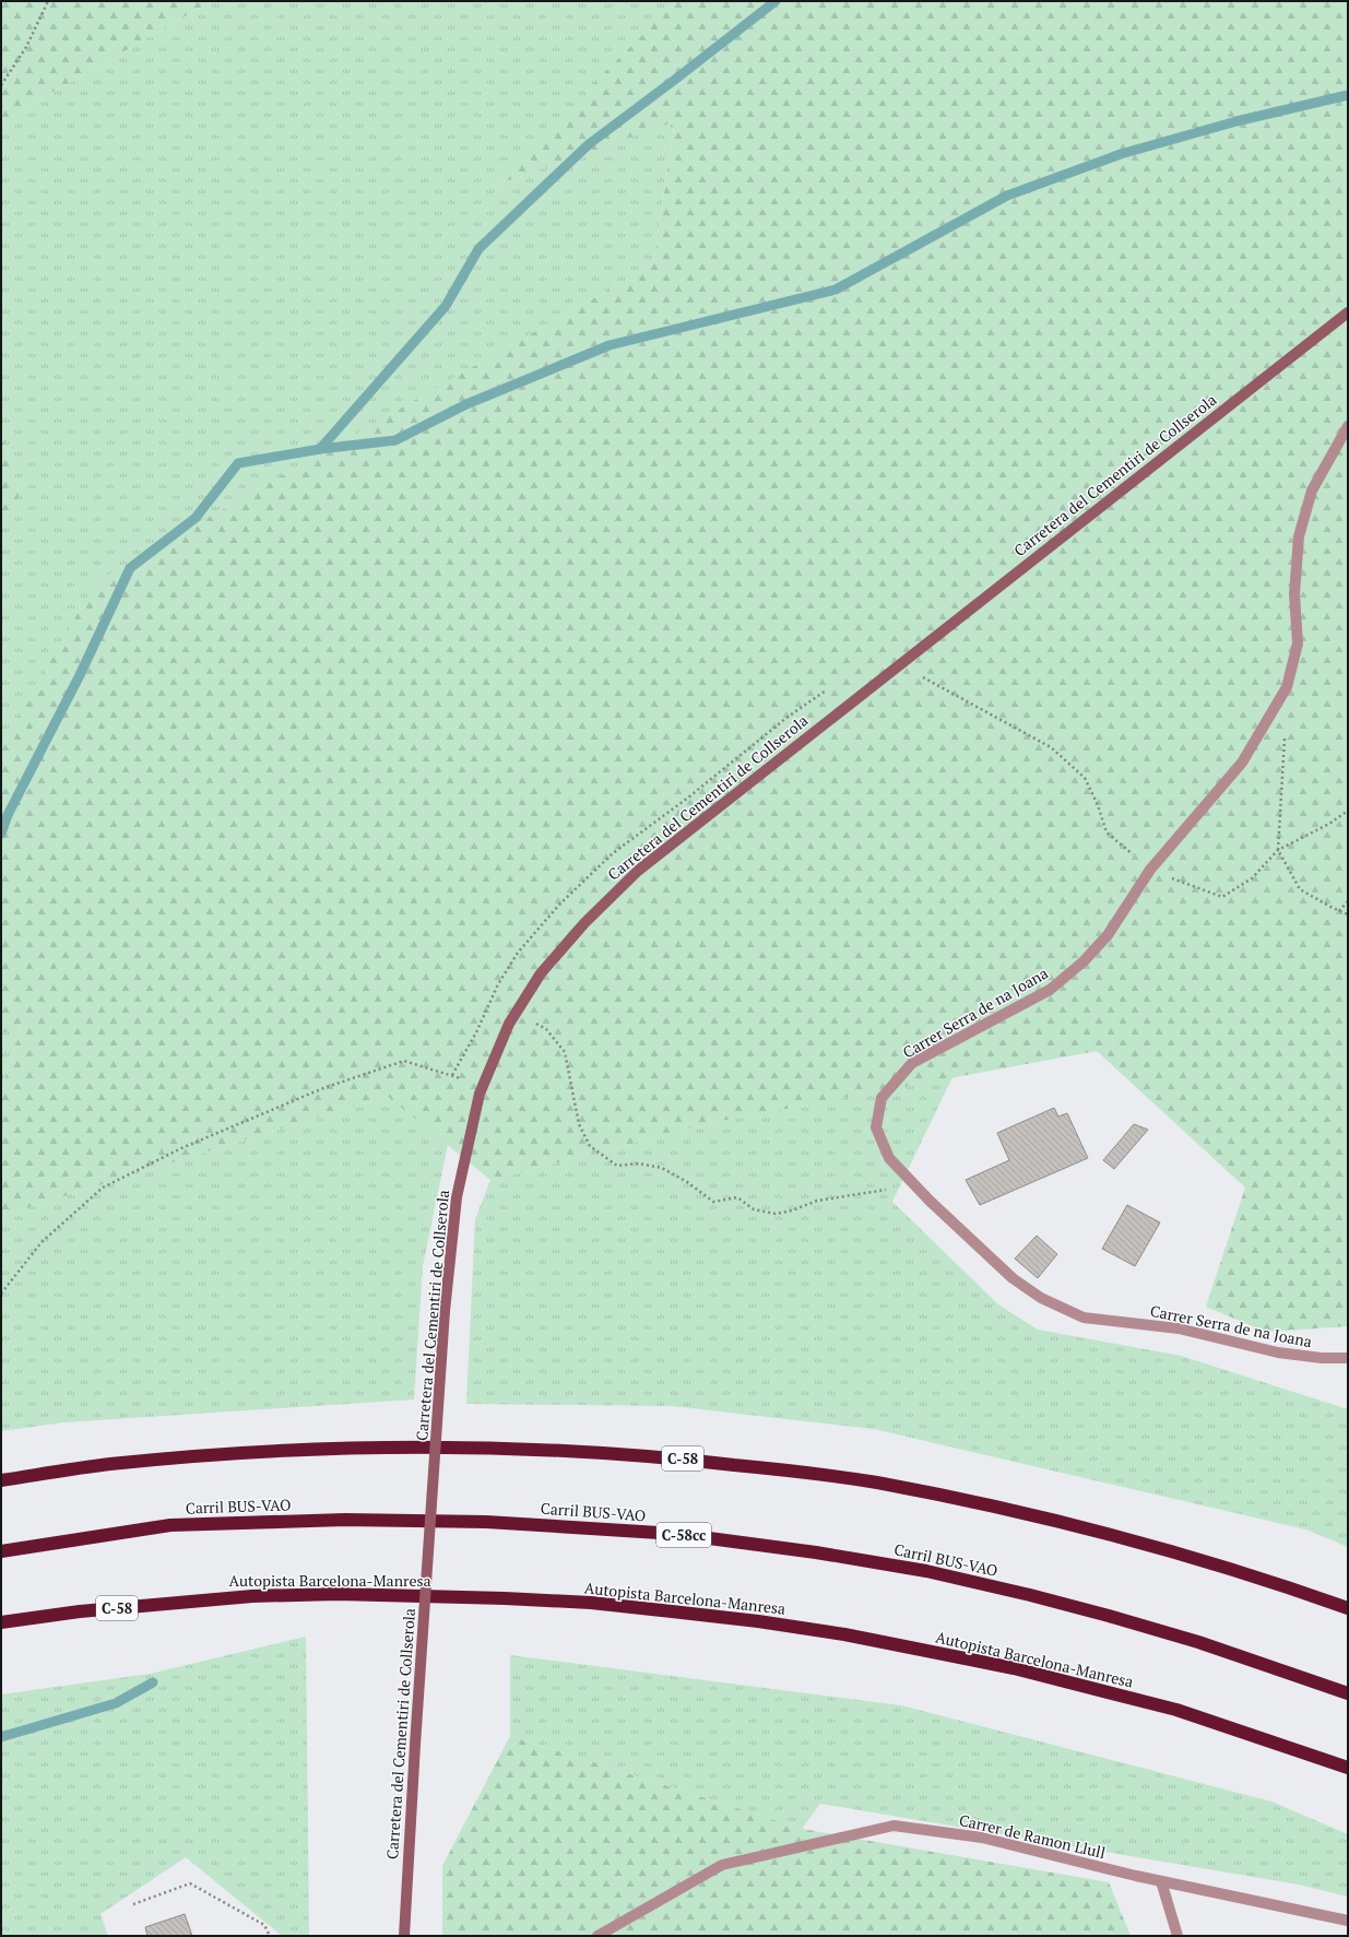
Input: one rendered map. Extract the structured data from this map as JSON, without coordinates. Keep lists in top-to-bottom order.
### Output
{
  "streets": {
    "highway": [
      "C-58",
      "Carril BUS-VAO",
      "C-58cc",
      "Autopista Barcelona-Manresa"
    ],
    "street": ["Carretera del Cementiri de Collserola", "Carrer Serra de na Joana", "Carrer de Ramon Llull"]
  }
}
